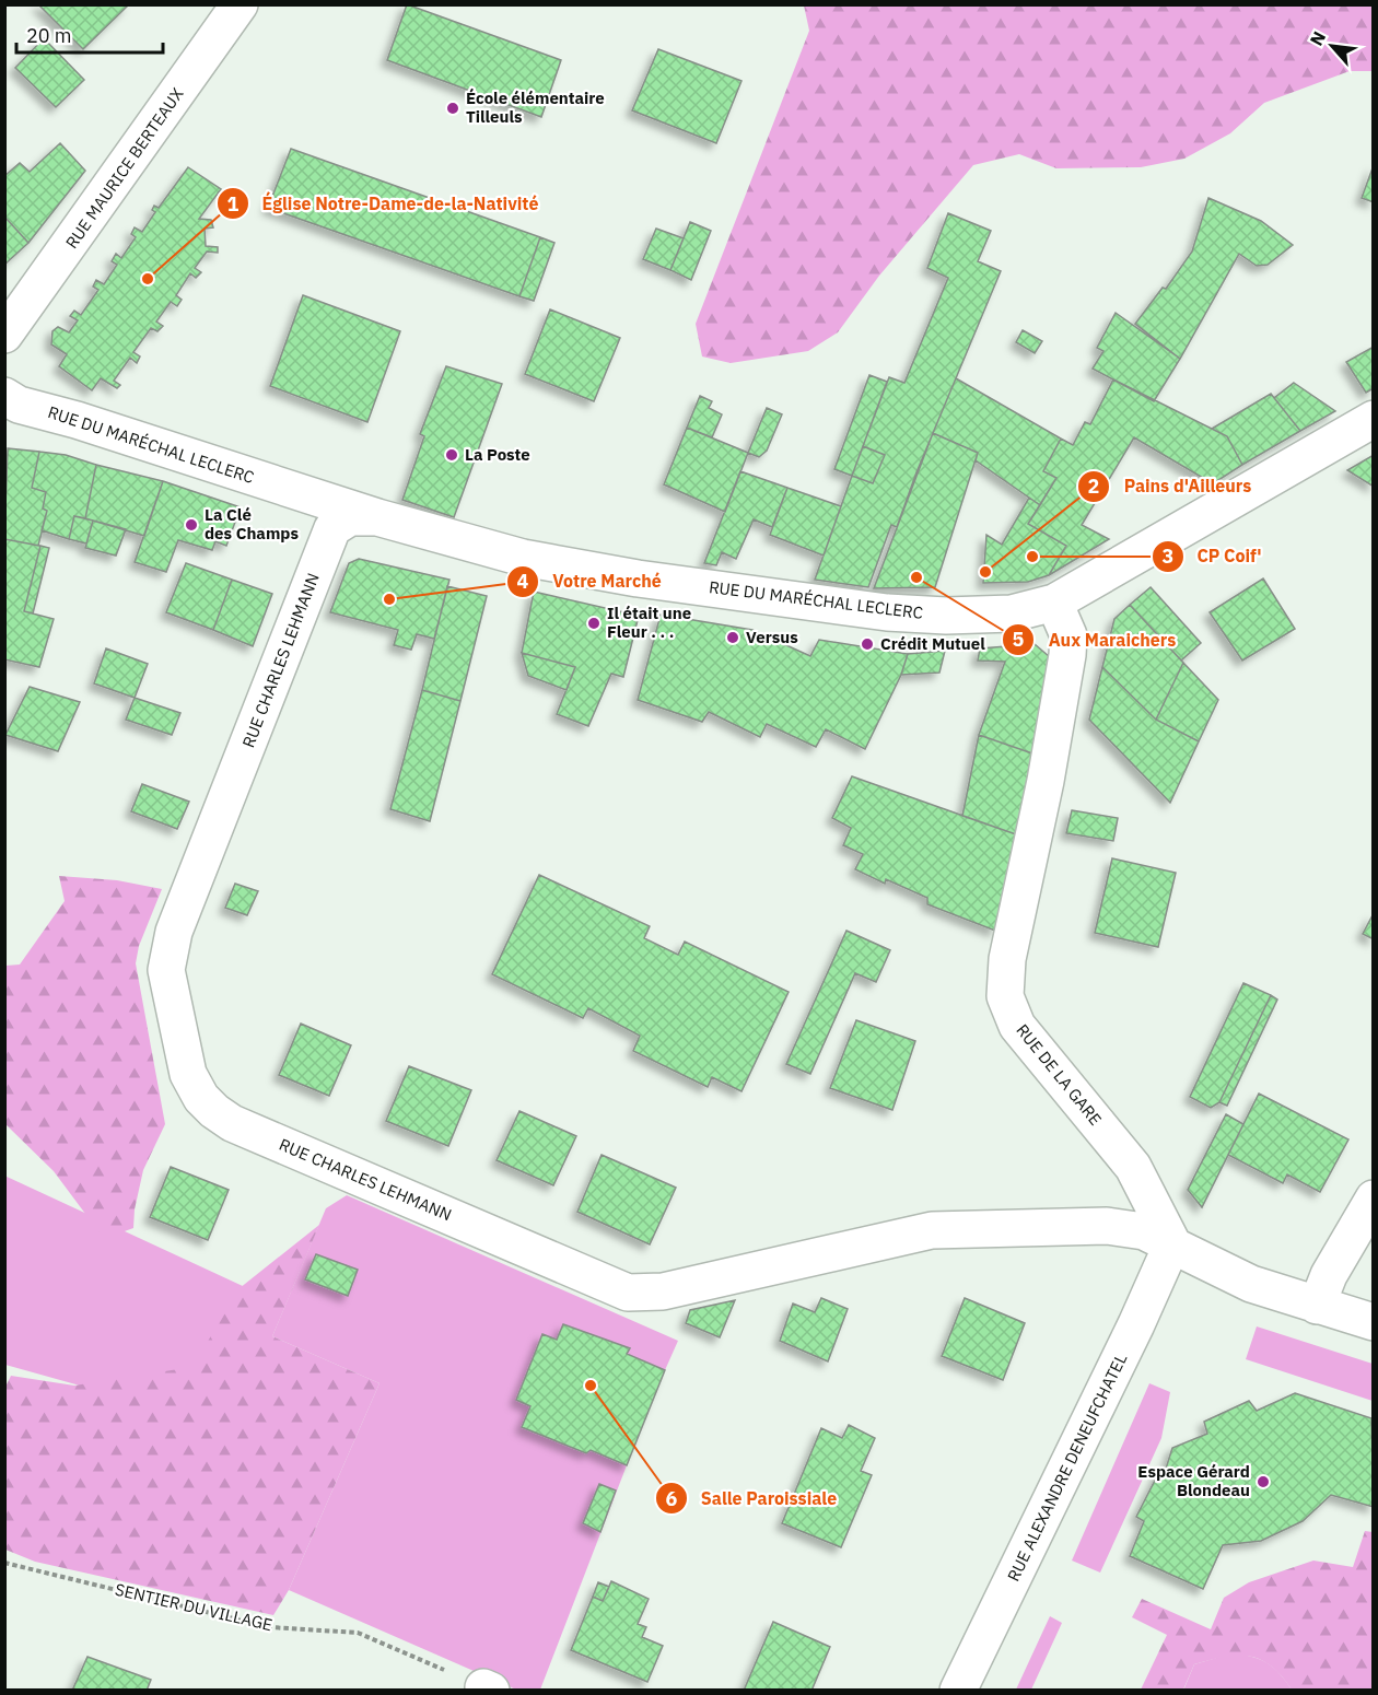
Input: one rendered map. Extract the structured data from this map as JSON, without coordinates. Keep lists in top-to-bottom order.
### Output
{
  "streets": {
    "street": [
      "RUE MAURICE BERTEAUX",
      "RUE DU MARÉCHAL LECLERC",
      "RUE CHARLES LEHMANN",
      "RUE DE LA GARE",
      "RUE ALEXANDRE DENEUFCHATEL"
    ],
    "path": ["SENTIER DU VILLAGE"]
  },
  "crossings": [
    ["RUE DU MARÉCHAL LECLERC", "RUE CHARLES LEHMANN"],
    ["RUE DU MARÉCHAL LECLERC", "RUE DE LA GARE"],
    ["RUE CHARLES LEHMANN", "RUE DE LA GARE"],
    ["RUE CHARLES LEHMANN", "RUE ALEXANDRE DENEUFCHATEL"],
    ["RUE DE LA GARE", "RUE ALEXANDRE DENEUFCHATEL"]
  ],
  "places": [
    "École élémentaire Tilleuls",
    "Église Notre-Dame-de-la-Nativité",
    "La Poste",
    "La Clé des Champs",
    "CP Coif'",
    "Pains d'Ailleurs",
    "Aux Maraichers",
    "Votre Marché",
    "Il était une Fleur . . .",
    "Versus",
    "Crédit Mutuel",
    "Salle Paroissiale",
    "Espace Gérard Blondeau"
  ],
  "scale_bar": "20 m",
  "north": "top left"
}
